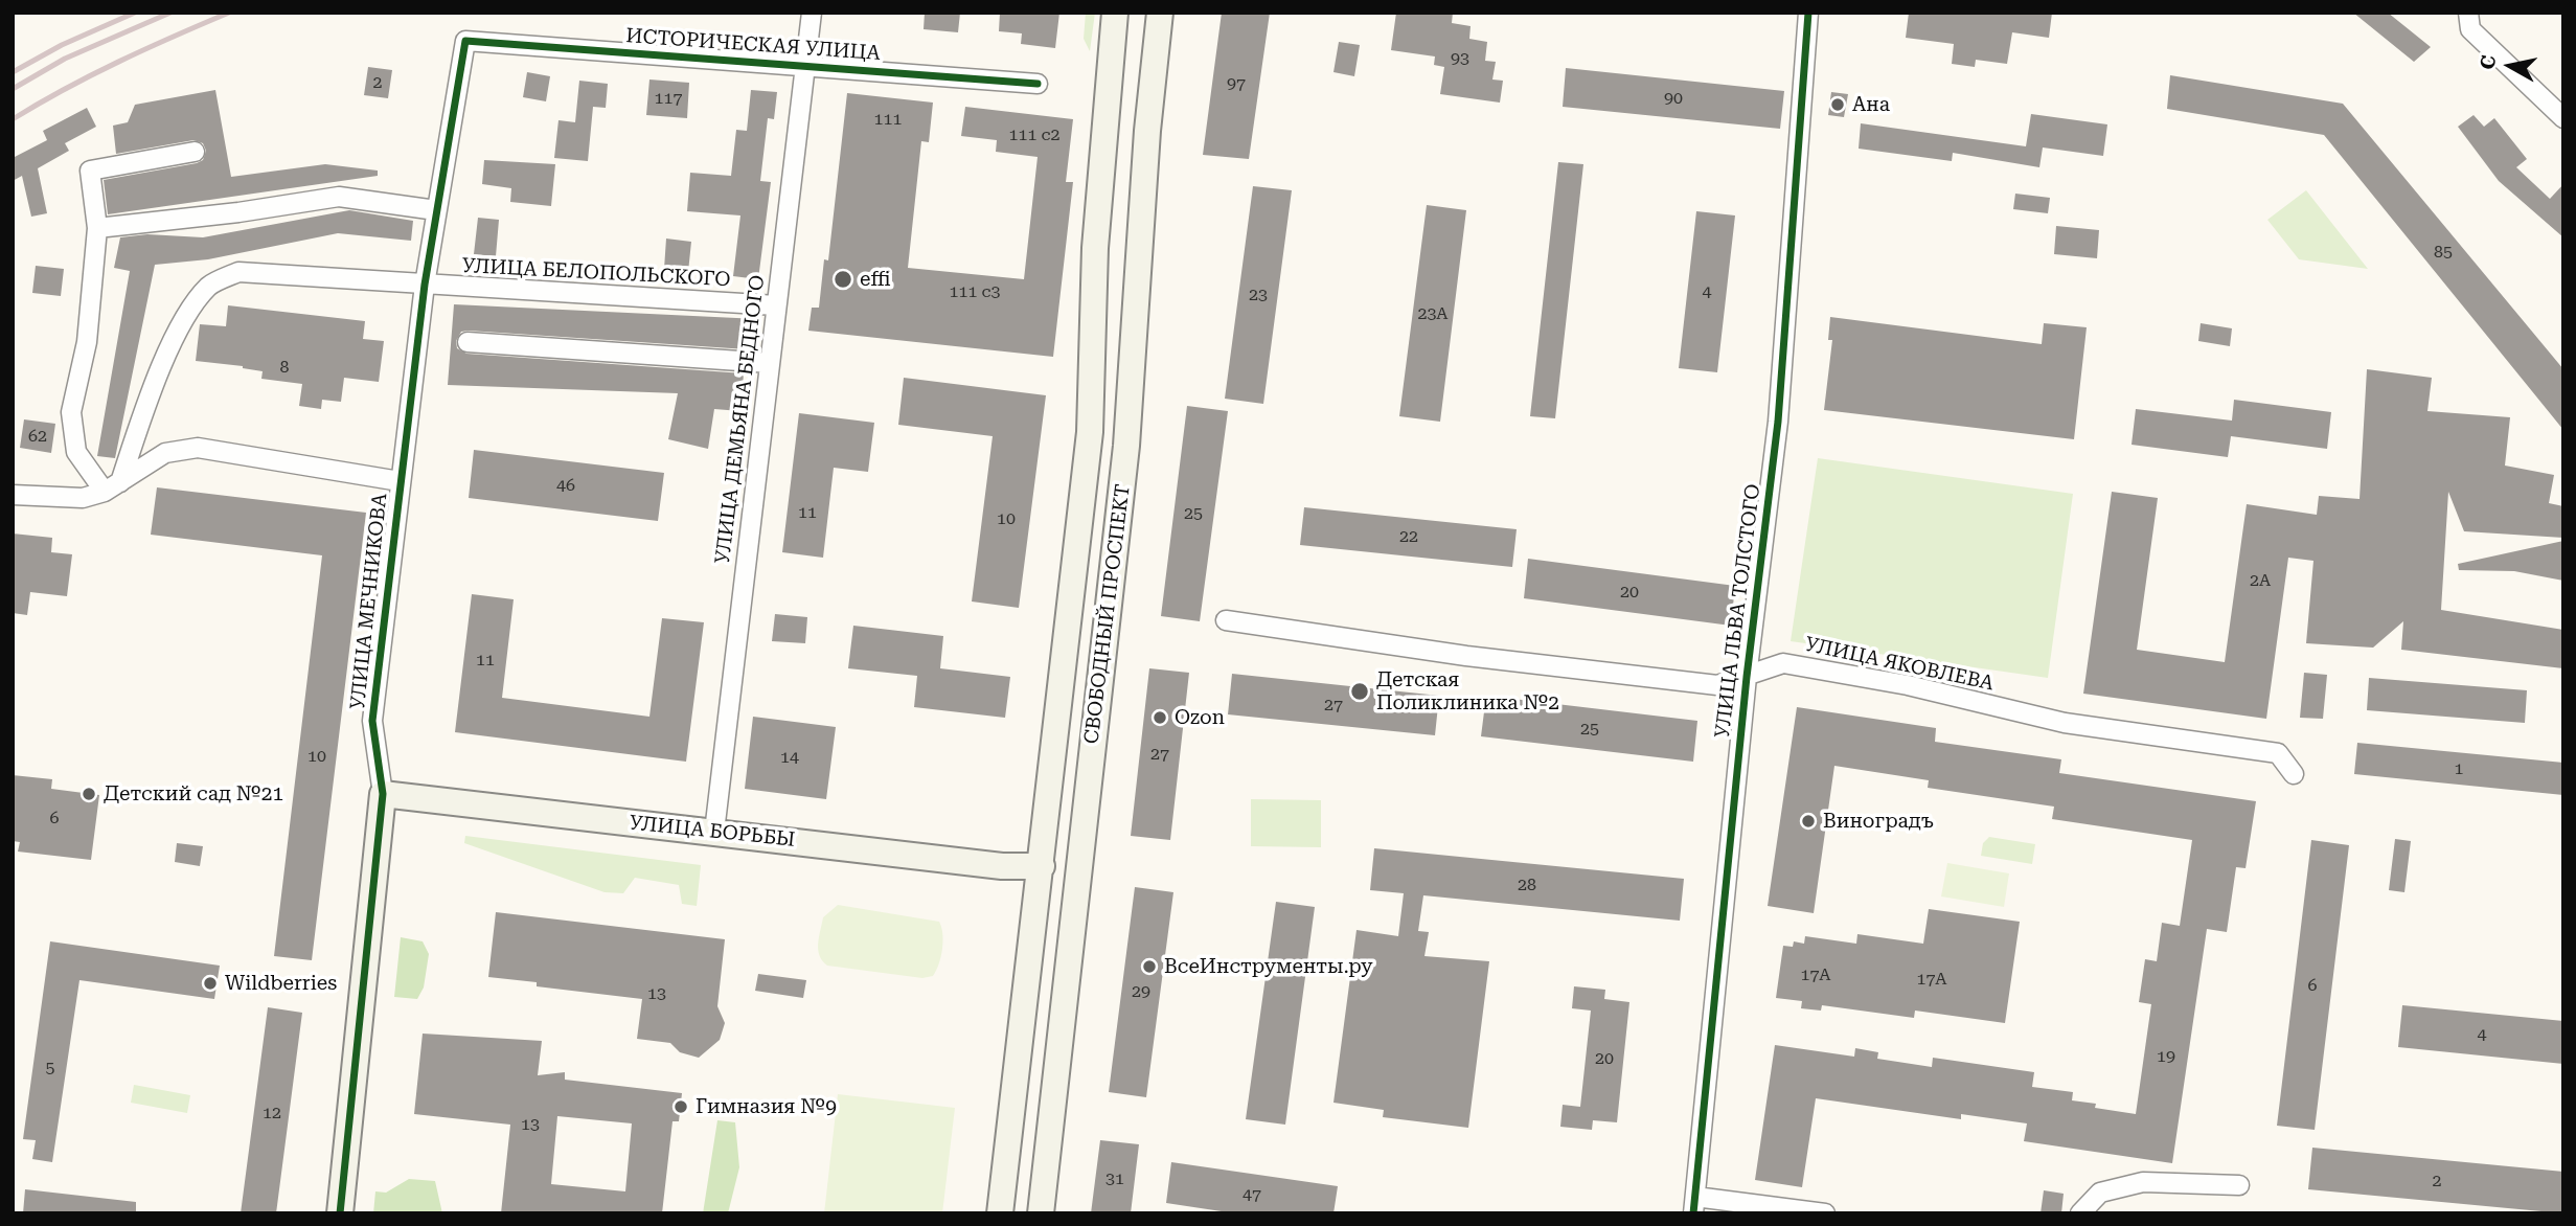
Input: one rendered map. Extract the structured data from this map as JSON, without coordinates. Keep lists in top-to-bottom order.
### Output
{
  "streets": {
    "main road": ["УЛИЦА МЕЧНИКОВА", "СВОБОДНЫЙ ПРОСПЕКТ", "УЛИЦА БОРЬБЫ"],
    "street": [
      "ИСТОРИЧЕСКАЯ УЛИЦА",
      "УЛИЦА БЕЛОПОЛЬСКОГО",
      "УЛИЦА ДЕМЬЯНА БЕДНОГО",
      "УЛИЦА ЛЬВА ТОЛСТОГО",
      "УЛИЦА ЯКОВЛЕВА"
    ]
  },
  "crossings": [
    ["ИСТОРИЧЕСКАЯ УЛИЦА", "УЛИЦА ДЕМЬЯНА БЕДНОГО"],
    ["ИСТОРИЧЕСКАЯ УЛИЦА", "УЛИЦА МЕЧНИКОВА"],
    ["УЛИЦА БЕЛОПОЛЬСКОГО", "УЛИЦА ДЕМЬЯНА БЕДНОГО"],
    ["УЛИЦА БЕЛОПОЛЬСКОГО", "УЛИЦА МЕЧНИКОВА"],
    ["УЛИЦА ДЕМЬЯНА БЕДНОГО", "УЛИЦА БОРЬБЫ"],
    ["УЛИЦА МЕЧНИКОВА", "УЛИЦА БОРЬБЫ"],
    ["УЛИЦА ЛЬВА ТОЛСТОГО", "УЛИЦА ЯКОВЛЕВА"],
    ["СВОБОДНЫЙ ПРОСПЕКТ", "УЛИЦА БОРЬБЫ"]
  ],
  "places": [
    "Ана",
    "effi",
    "Детская Поликлиника №2",
    "Ozon",
    "Детский сад №21",
    "Виноградъ",
    "ВсеИнструменты.ру",
    "Wildberries",
    "Гимназия №9"
  ],
  "house_numbers": [
    "93",
    "2",
    "97",
    "117",
    "90",
    "111",
    "111 с2",
    "85",
    "111 с3",
    "4",
    "23",
    "23А",
    "8",
    "62",
    "46",
    "11",
    "25",
    "10",
    "22",
    "2А",
    "20",
    "11",
    "27",
    "25",
    "27",
    "10",
    "14",
    "1",
    "6",
    "28",
    "17А",
    "17А",
    "6",
    "29",
    "13",
    "4",
    "19",
    "20",
    "5",
    "12",
    "13",
    "31",
    "2",
    "47"
  ],
  "north": "left"
}
